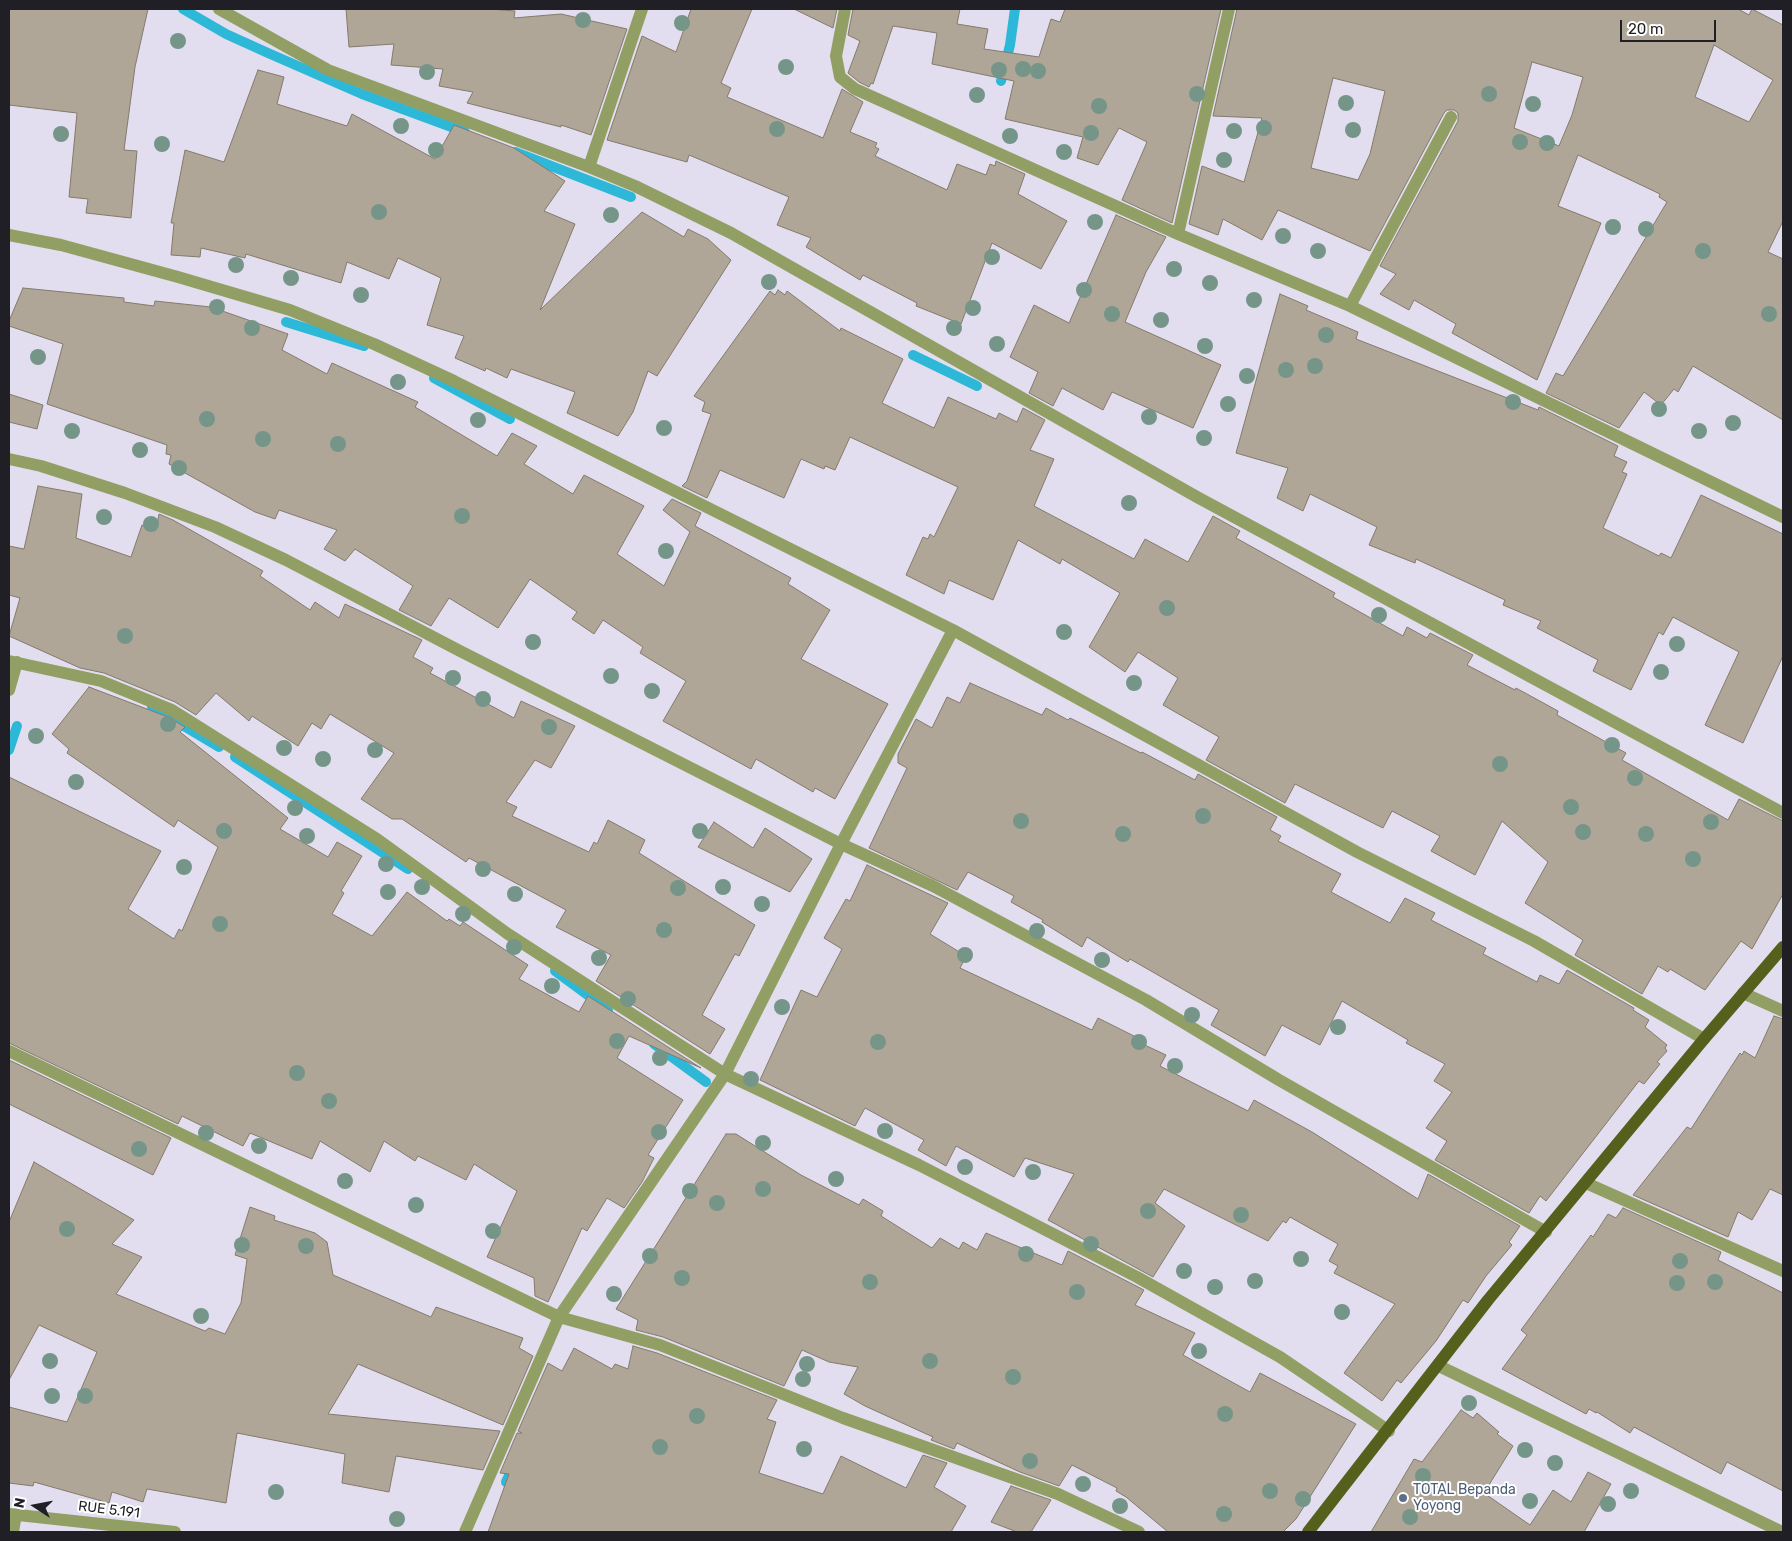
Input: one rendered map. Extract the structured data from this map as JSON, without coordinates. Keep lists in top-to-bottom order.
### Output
{
  "streets": {
    "street": ["RUE 5.191"]
  },
  "places": ["TOTAL Bepanda Yoyong"],
  "scale_bar": "20 m",
  "north": "left"
}
